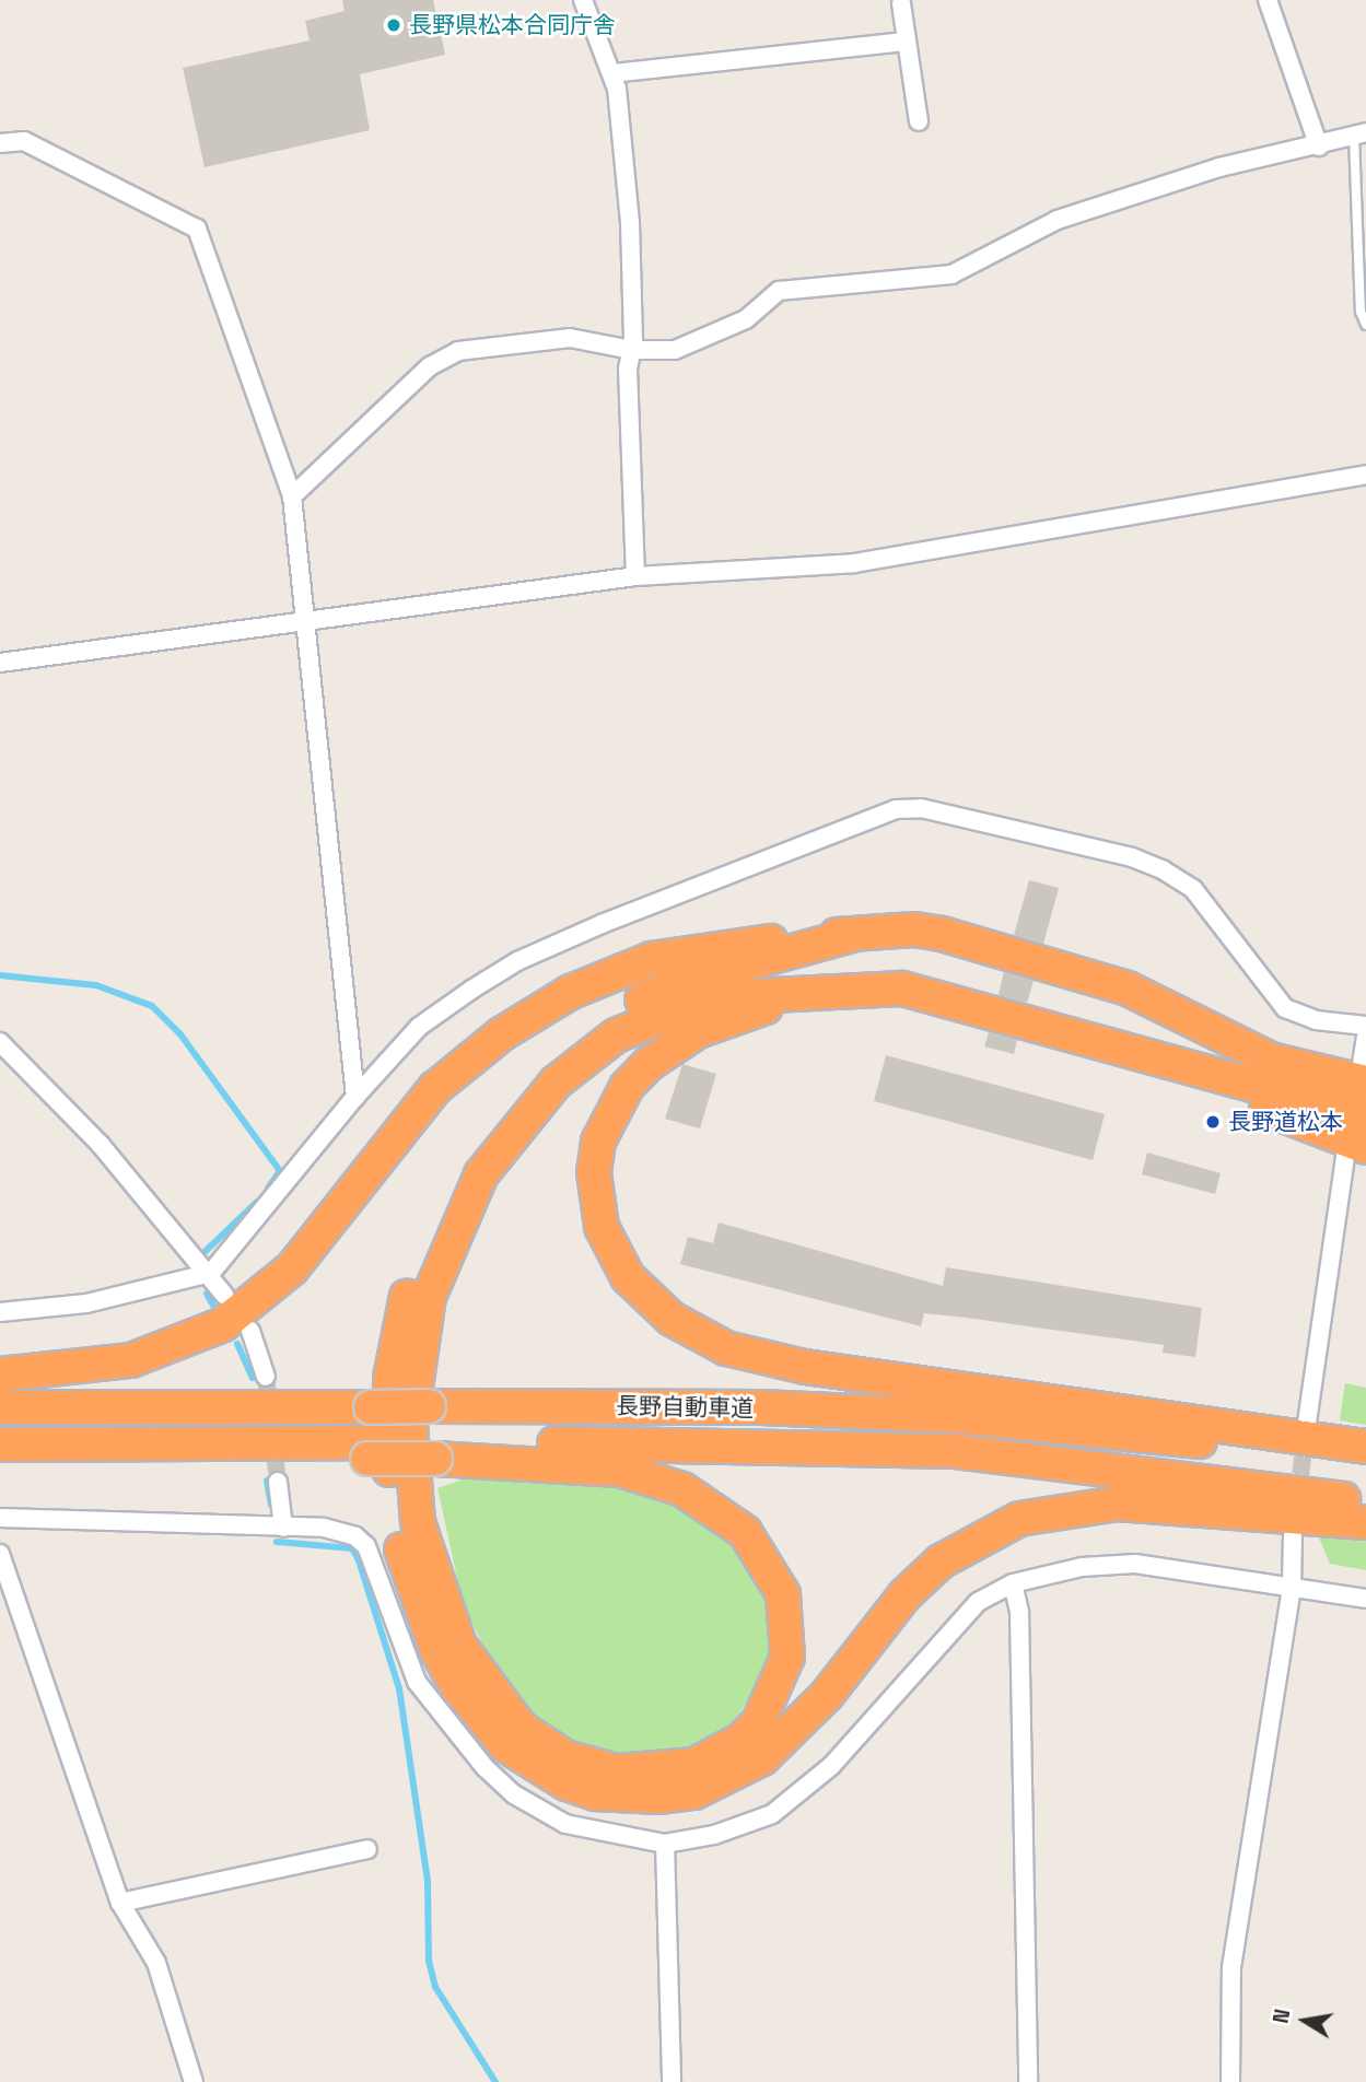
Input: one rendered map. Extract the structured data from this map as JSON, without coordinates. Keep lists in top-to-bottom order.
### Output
{
  "streets": {
    "highway": ["長野自動車道"]
  },
  "places": ["長野県松本合同庁舎", "長野道松本"],
  "north": "left"
}
